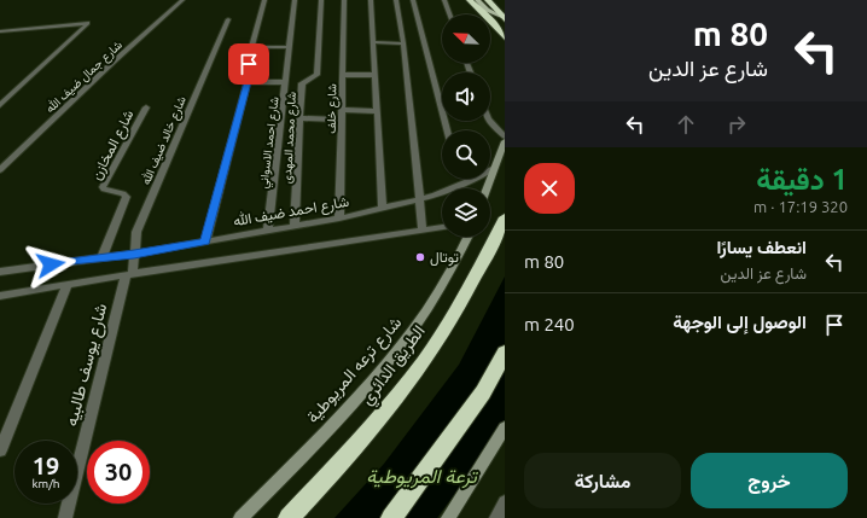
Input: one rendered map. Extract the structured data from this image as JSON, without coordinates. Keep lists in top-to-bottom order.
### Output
{
  "streets": {
    "highway": ["الطريق الدائري"],
    "main road": ["شارع ترعه المريوطية"],
    "street": [
      "شارع جمال ضيف الله",
      "شارع خلف",
      "شارع محمد المهدى",
      "شارع خالد ضيف الله",
      "شارع احمد الاسواني",
      "شارع المخازن",
      "شارع احمد ضيف الله",
      "شارع يوسف طالبيه"
    ]
  },
  "crossings": [
    ["شارع خلف", "شارع احمد ضيف الله"],
    ["شارع محمد المهدى", "شارع احمد ضيف الله"],
    ["شارع خالد ضيف الله", "شارع احمد ضيف الله"],
    ["شارع خالد ضيف الله", "شارع يوسف طالبيه"],
    ["شارع احمد الاسواني", "شارع احمد ضيف الله"],
    ["شارع المخازن", "شارع احمد ضيف الله"]
  ],
  "water": ["ترعة المريوطية"],
  "places": ["توتال"],
  "north": "top left",
  "page": {
    "turn": ["80 m", "شارع عز الدين"],
    "heading": ["1 دقيقة", "320 m · 17:19"],
    "list": [
      {
        "name": "انعطف يسارًا",
        "note": "شارع عز الدين",
        "value": "80 m"
      },
      {
        "name": "الوصول إلى الوجهة",
        "value": "240 m"
      }
    ],
    "speed": "19 km/h",
    "limit": "30",
    "buttons": ["خروج", "مشاركة"]
  }
}
